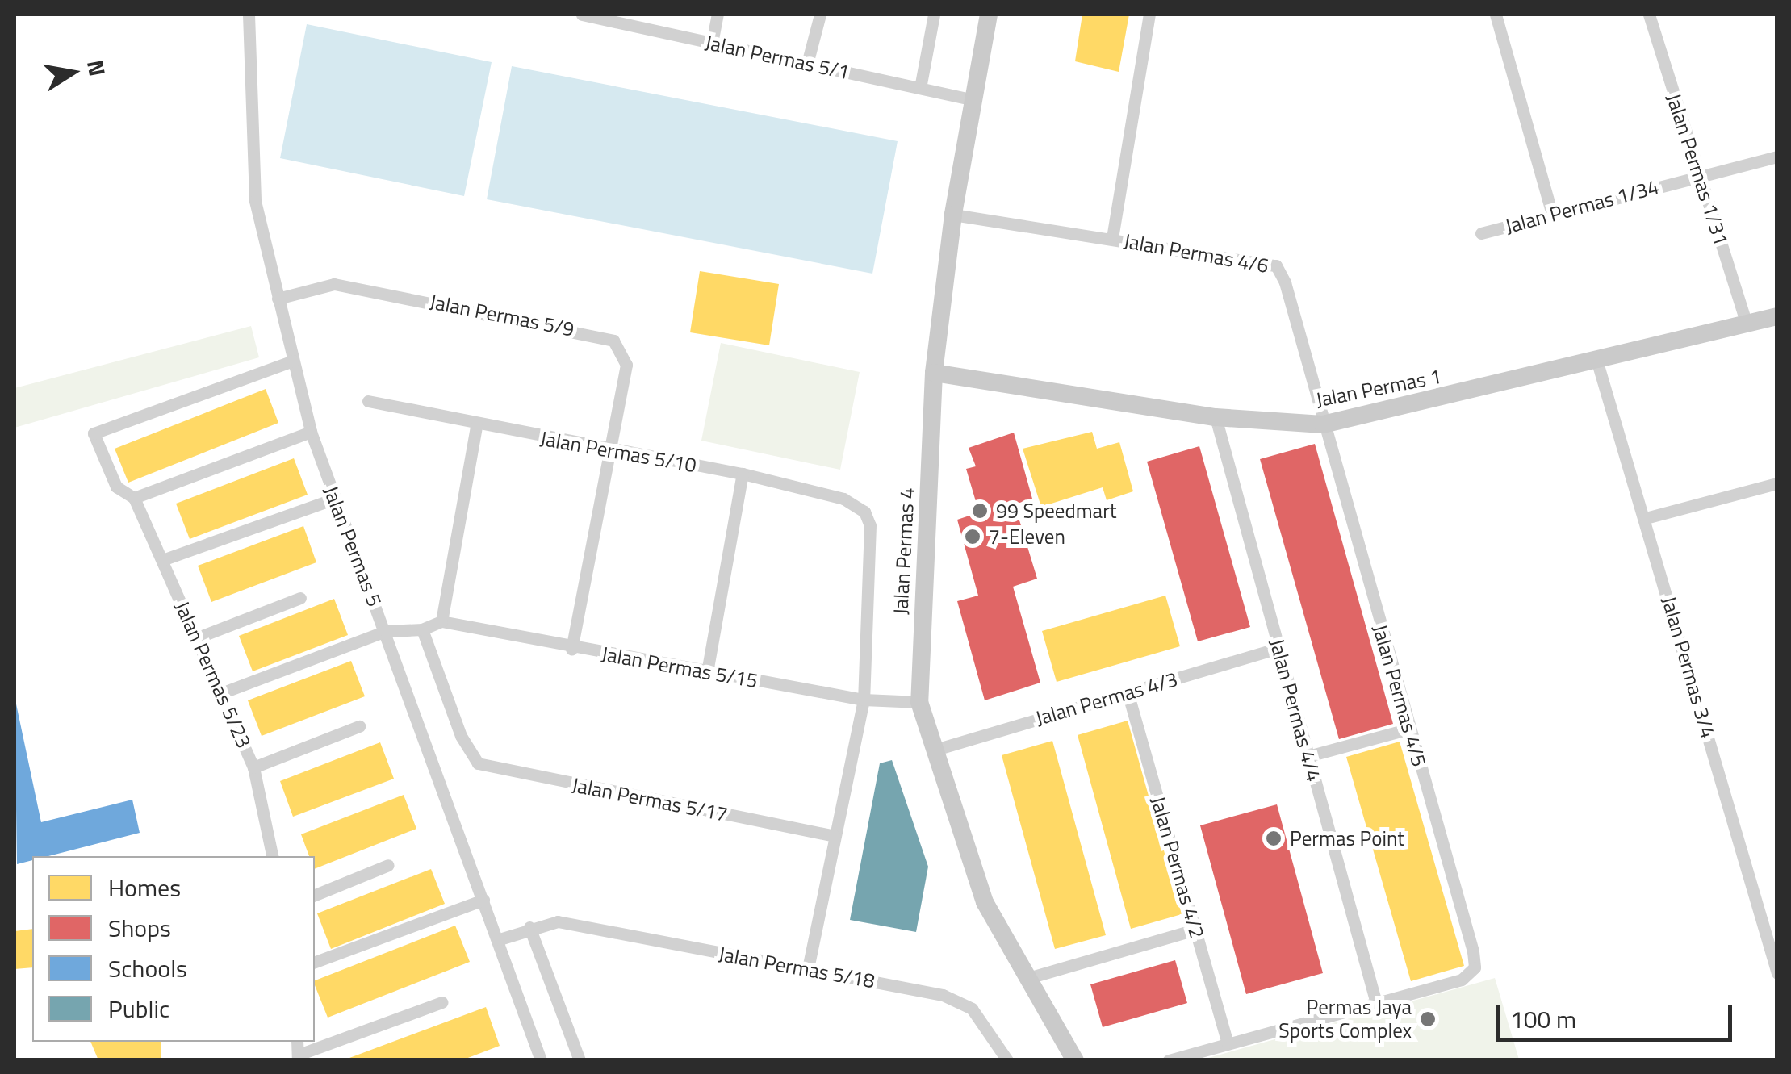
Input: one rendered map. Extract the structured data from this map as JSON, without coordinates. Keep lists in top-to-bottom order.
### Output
{
  "streets": {
    "street": [
      "Jalan Permas 5/1",
      "Jalan Permas 1/31",
      "Jalan Permas 1/34",
      "Jalan Permas 4/6",
      "Jalan Permas 5/9",
      "Jalan Permas 1",
      "Jalan Permas 5/10",
      "Jalan Permas 5",
      "Jalan Permas 4",
      "Jalan Permas 5/15",
      "Jalan Permas 3/4",
      "Jalan Permas 5/23",
      "Jalan Permas 4/5",
      "Jalan Permas 4/3",
      "Jalan Permas 4/4",
      "Jalan Permas 5/17",
      "Jalan Permas 4/2",
      "Jalan Permas 5/18"
    ]
  },
  "crossings": [
    ["Jalan Permas 5/1", "Jalan Permas 4"],
    ["Jalan Permas 1/31", "Jalan Permas 1/34"],
    ["Jalan Permas 1/31", "Jalan Permas 1"],
    ["Jalan Permas 4/6", "Jalan Permas 1"],
    ["Jalan Permas 4/6", "Jalan Permas 4"],
    ["Jalan Permas 4/6", "Jalan Permas 4/5"],
    ["Jalan Permas 5/9", "Jalan Permas 5/10"],
    ["Jalan Permas 5/9", "Jalan Permas 5"],
    ["Jalan Permas 1", "Jalan Permas 4"],
    ["Jalan Permas 1", "Jalan Permas 3/4"],
    ["Jalan Permas 1", "Jalan Permas 4/5"],
    ["Jalan Permas 1", "Jalan Permas 4/4"],
    ["Jalan Permas 5/10", "Jalan Permas 5/15"],
    ["Jalan Permas 5", "Jalan Permas 5/23"],
    ["Jalan Permas 4", "Jalan Permas 5/15"],
    ["Jalan Permas 4", "Jalan Permas 4/3"],
    ["Jalan Permas 4/5", "Jalan Permas 4/4"],
    ["Jalan Permas 4/3", "Jalan Permas 4/4"],
    ["Jalan Permas 4/3", "Jalan Permas 4/2"]
  ],
  "places": [
    "99 Speedmart",
    "7-Eleven",
    "Permas Point",
    "Permas Jaya Sports Complex"
  ],
  "legend": [
    "Homes",
    "Shops",
    "Schools",
    "Public"
  ],
  "scale_bar": "100 m",
  "north": "right"
}
